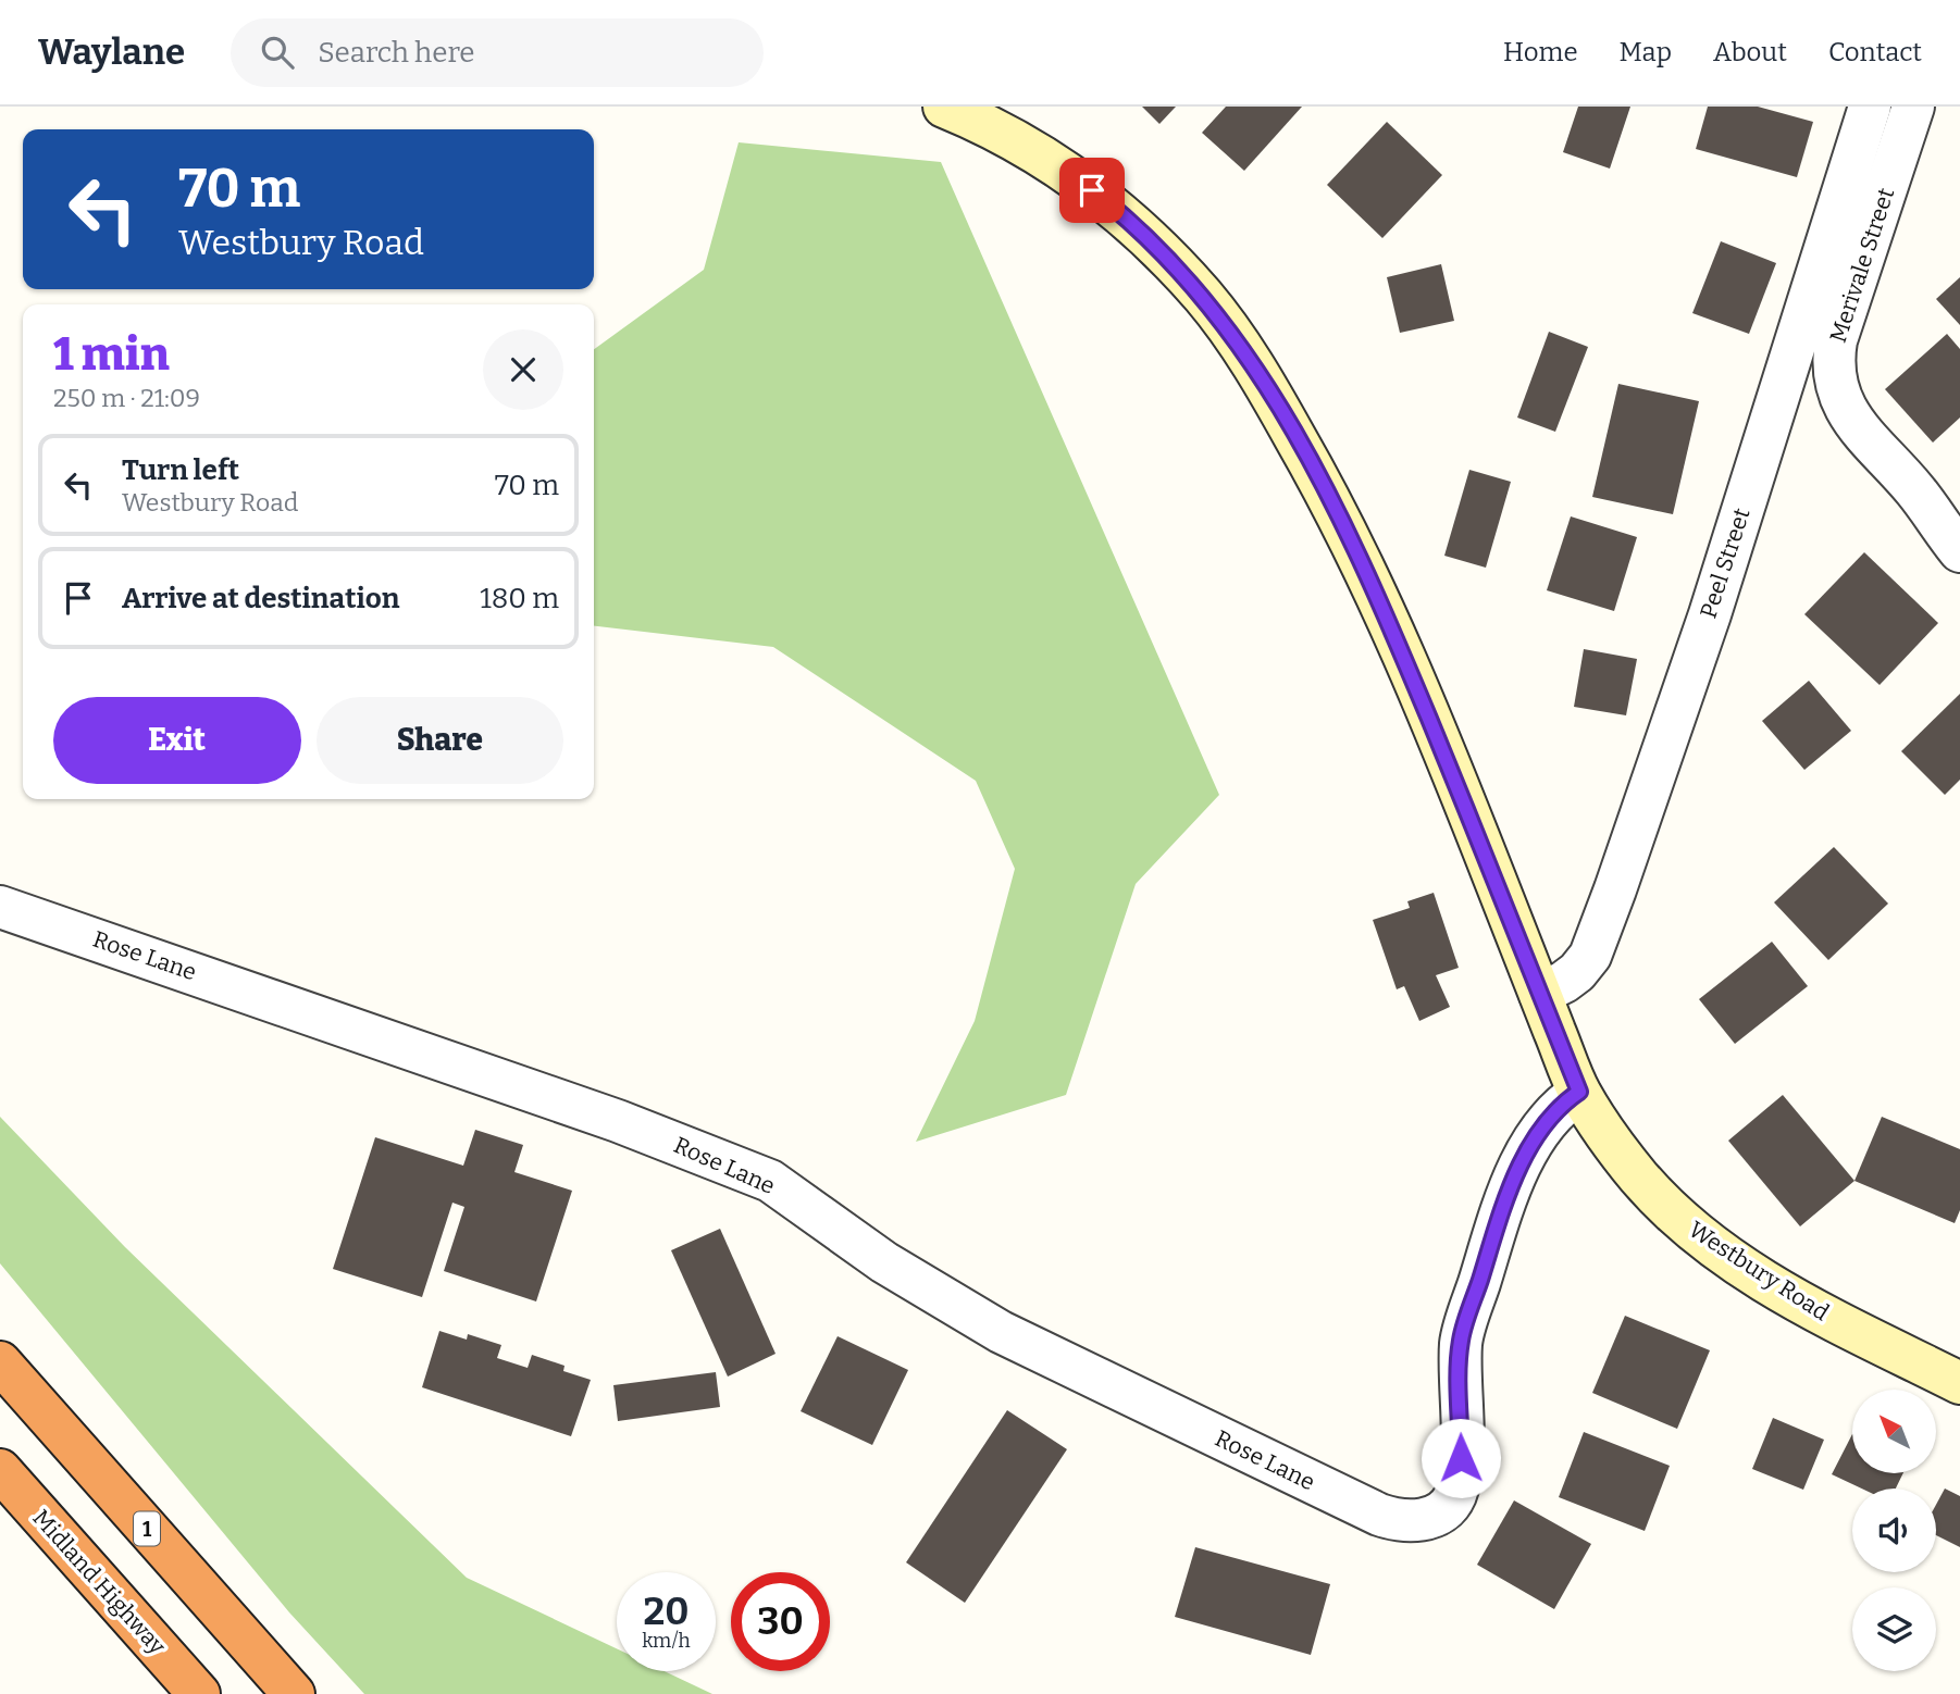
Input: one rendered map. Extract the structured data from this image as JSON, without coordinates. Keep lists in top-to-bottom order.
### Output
{
  "streets": {
    "highway": ["1", "Midland Highway"],
    "main road": ["Westbury Road"],
    "street": ["Merivale Street", "Peel Street", "Rose Lane"]
  },
  "crossings": [
    ["Peel Street", "Westbury Road"],
    ["Rose Lane", "Westbury Road"]
  ],
  "north": "top left",
  "page": {
    "header": "Waylane",
    "search": "Search here",
    "nav": [
      "Home",
      "Map",
      "About",
      "Contact"
    ],
    "turn": ["70 m", "Westbury Road"],
    "heading": ["1 min", "250 m · 21:09"],
    "list": [
      {
        "name": "Turn left",
        "note": "Westbury Road",
        "value": "70 m"
      },
      {
        "name": "Arrive at destination",
        "value": "180 m"
      }
    ],
    "buttons": ["Exit", "Share"],
    "speed": "20 km/h",
    "limit": "30"
  }
}
